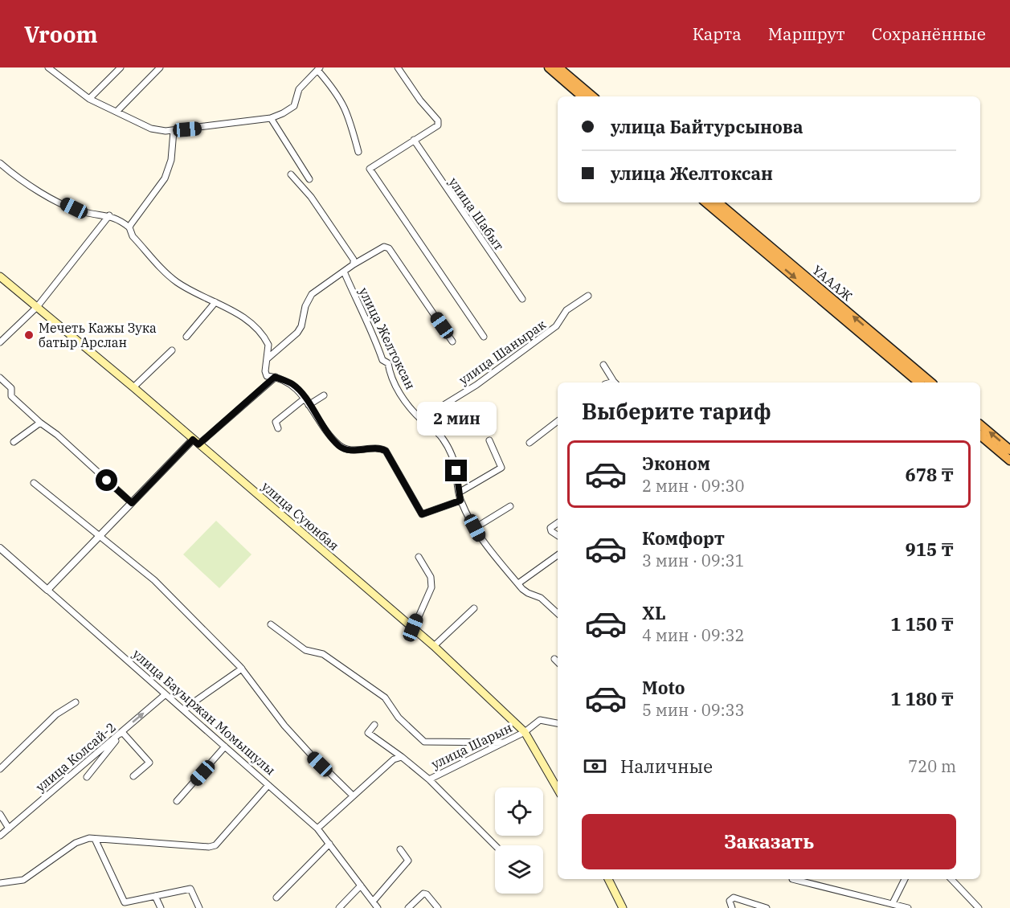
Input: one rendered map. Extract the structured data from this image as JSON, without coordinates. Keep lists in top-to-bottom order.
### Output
{
  "streets": {
    "highway": ["ҮАААЖ"],
    "main road": ["улица Суюнбая"],
    "street": [
      "улица Шабыт",
      "улица Желтоксан",
      "улица Шанырак",
      "улица Бауыржан Момышулы",
      "улица Шарын",
      "улица Колсай-2"
    ]
  },
  "crossings": [
    ["улица Желтоксан", "улица Шанырак"],
    ["улица Суюнбая", "улица Шарын"],
    ["улица Бауыржан Момышулы", "улица Колсай-2"]
  ],
  "places": ["Мечеть Кажы Зука батыр Арслан"],
  "page": {
    "header": "Vroom",
    "nav": ["Карта", "Маршрут", "Сохранённые"],
    "banner": ["улица Байтурсынова", "улица Желтоксан"],
    "heading": "Выберите тариф",
    "bubble": "2 мин",
    "list": [
      {
        "name": "Эконом",
        "note": "2 мин · 09:30",
        "value": "678 ₸"
      },
      {
        "name": "Комфорт",
        "note": "3 мин · 09:31",
        "value": "915 ₸"
      },
      {
        "name": "XL",
        "note": "4 мин · 09:32",
        "value": "1 150 ₸"
      },
      {
        "name": "Moto",
        "note": "5 мин · 09:33",
        "value": "1 180 ₸"
      }
    ],
    "pay": ["Наличные", "720 m"],
    "buttons": "Заказать"
  }
}
